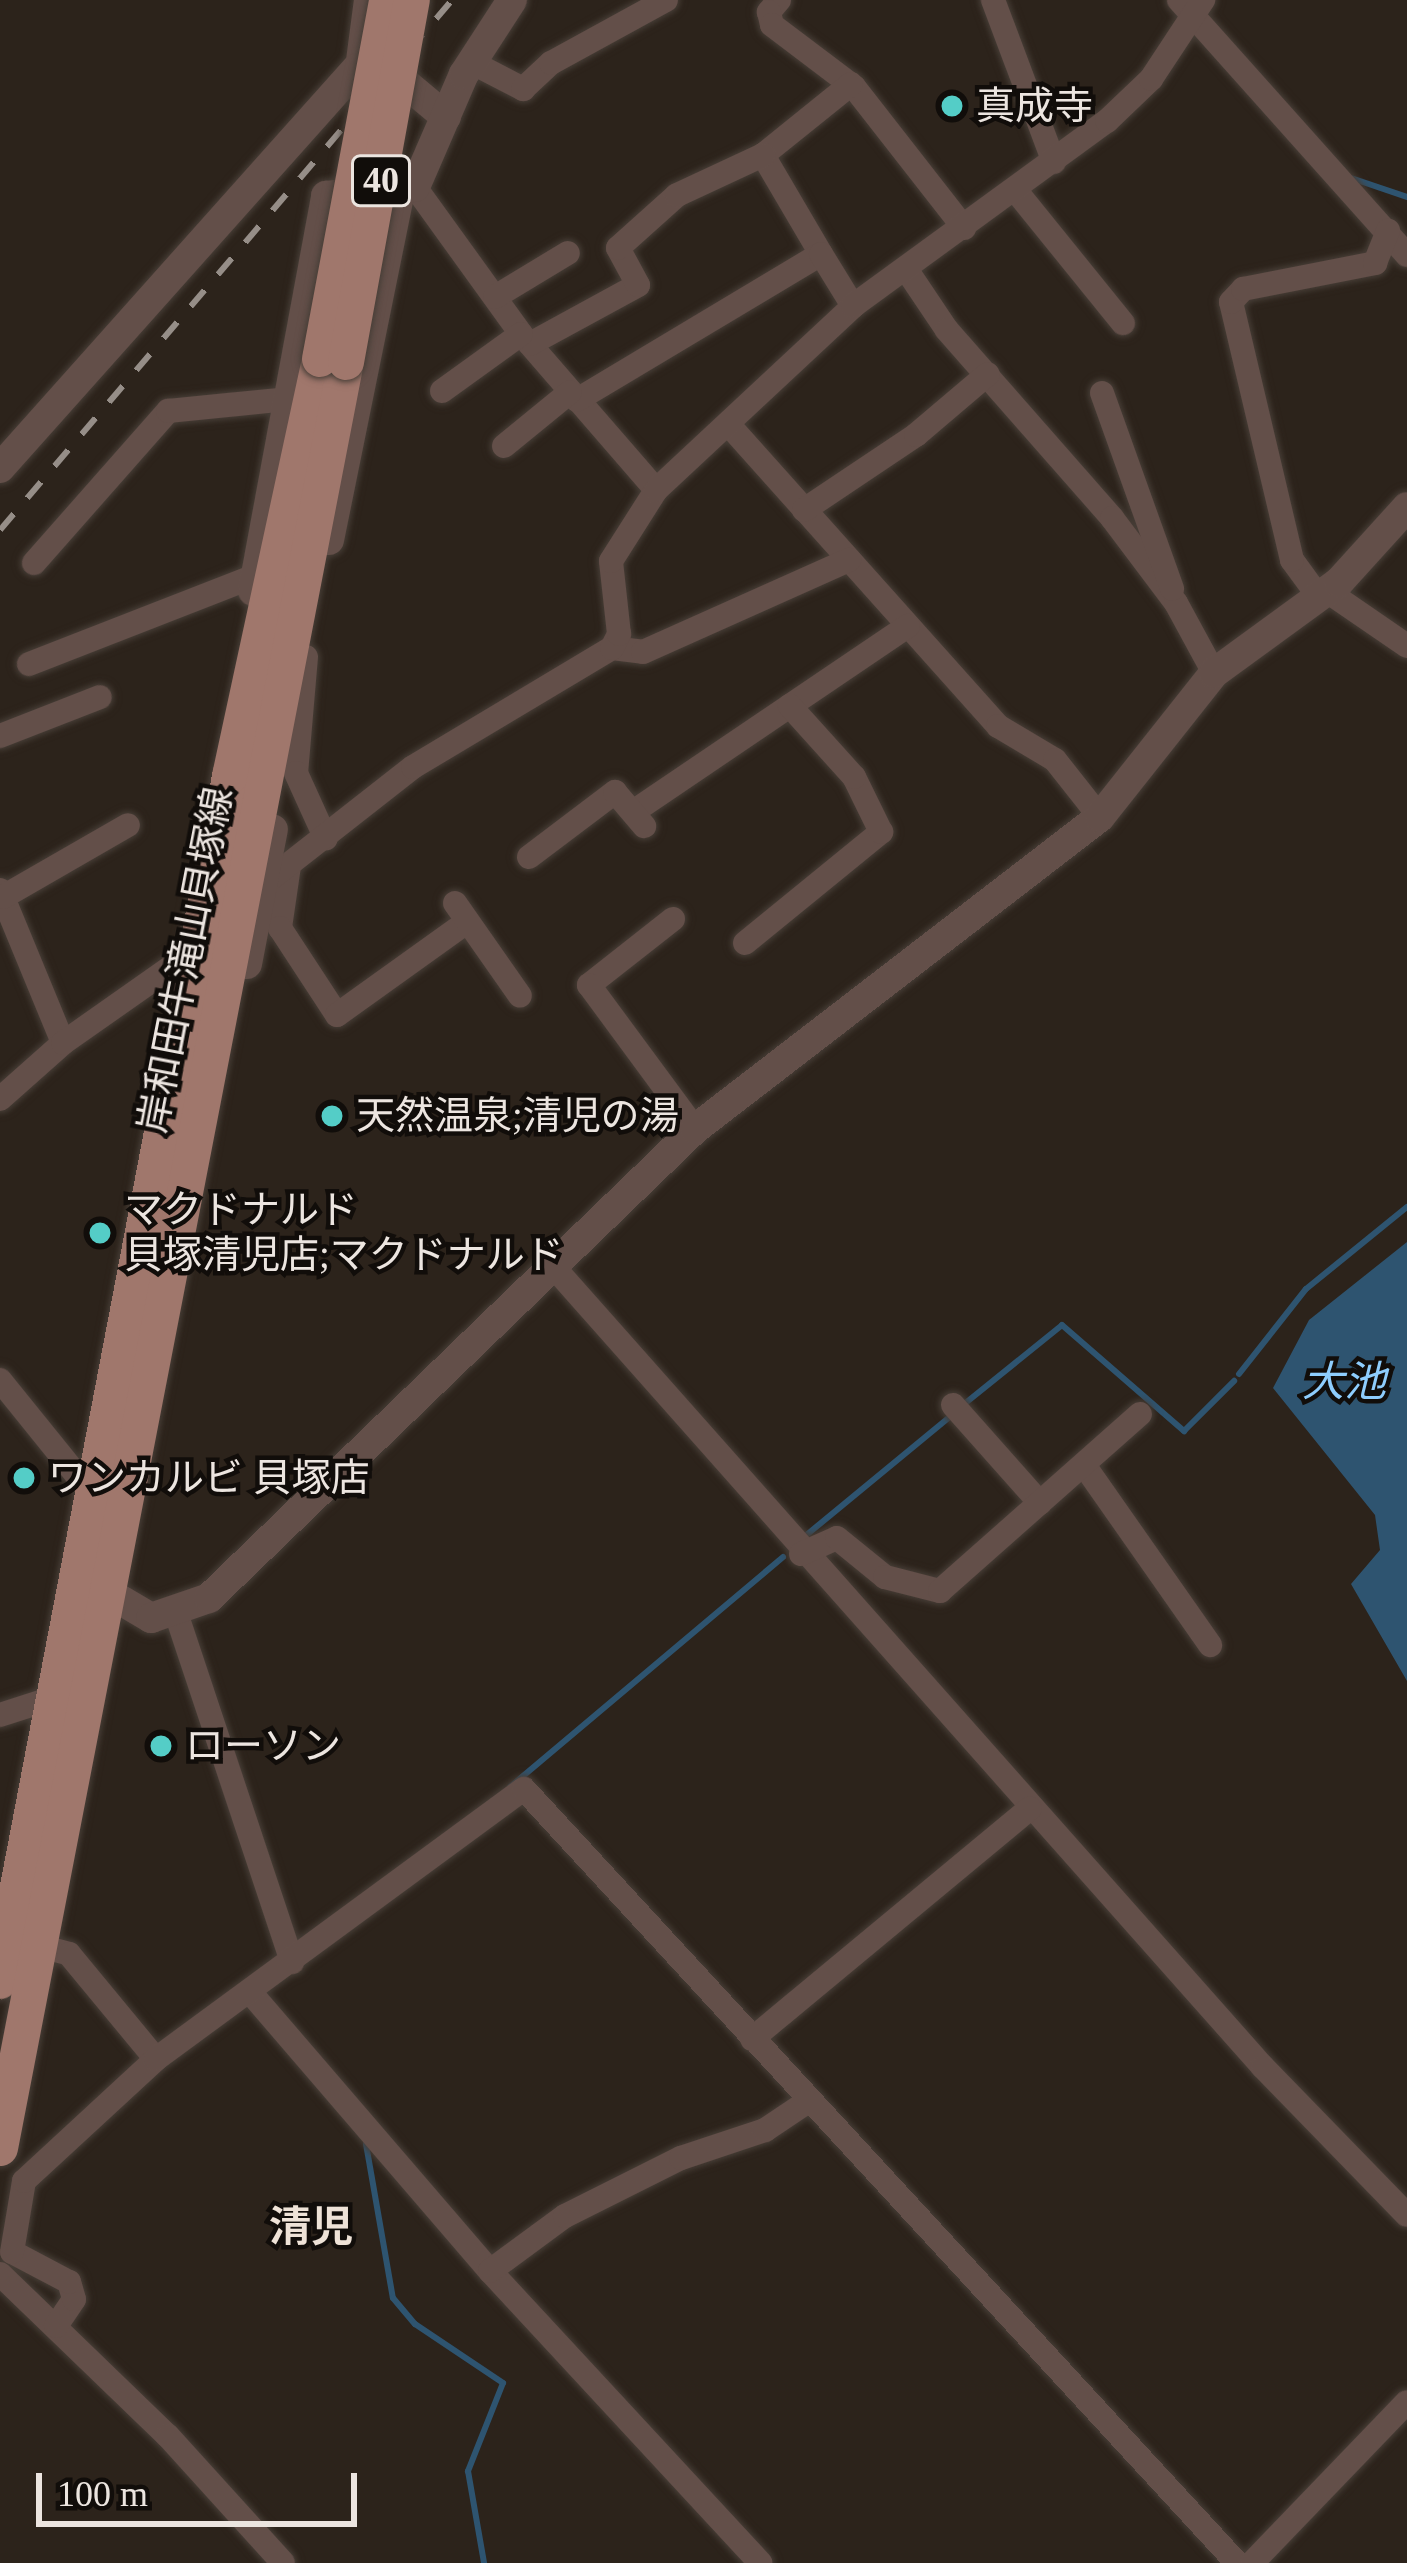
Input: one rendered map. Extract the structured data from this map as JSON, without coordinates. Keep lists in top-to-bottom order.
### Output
{
  "streets": {
    "main road": ["40", "岸和田牛滝山貝塚線"]
  },
  "districts": ["清児"],
  "water": ["大池"],
  "places": [
    "真成寺",
    "天然温泉;清児の湯",
    "マクドナルド 貝塚清児店;マクドナルド",
    "ワンカルビ 貝塚店",
    "ローソン"
  ],
  "scale_bar": "100 m"
}
